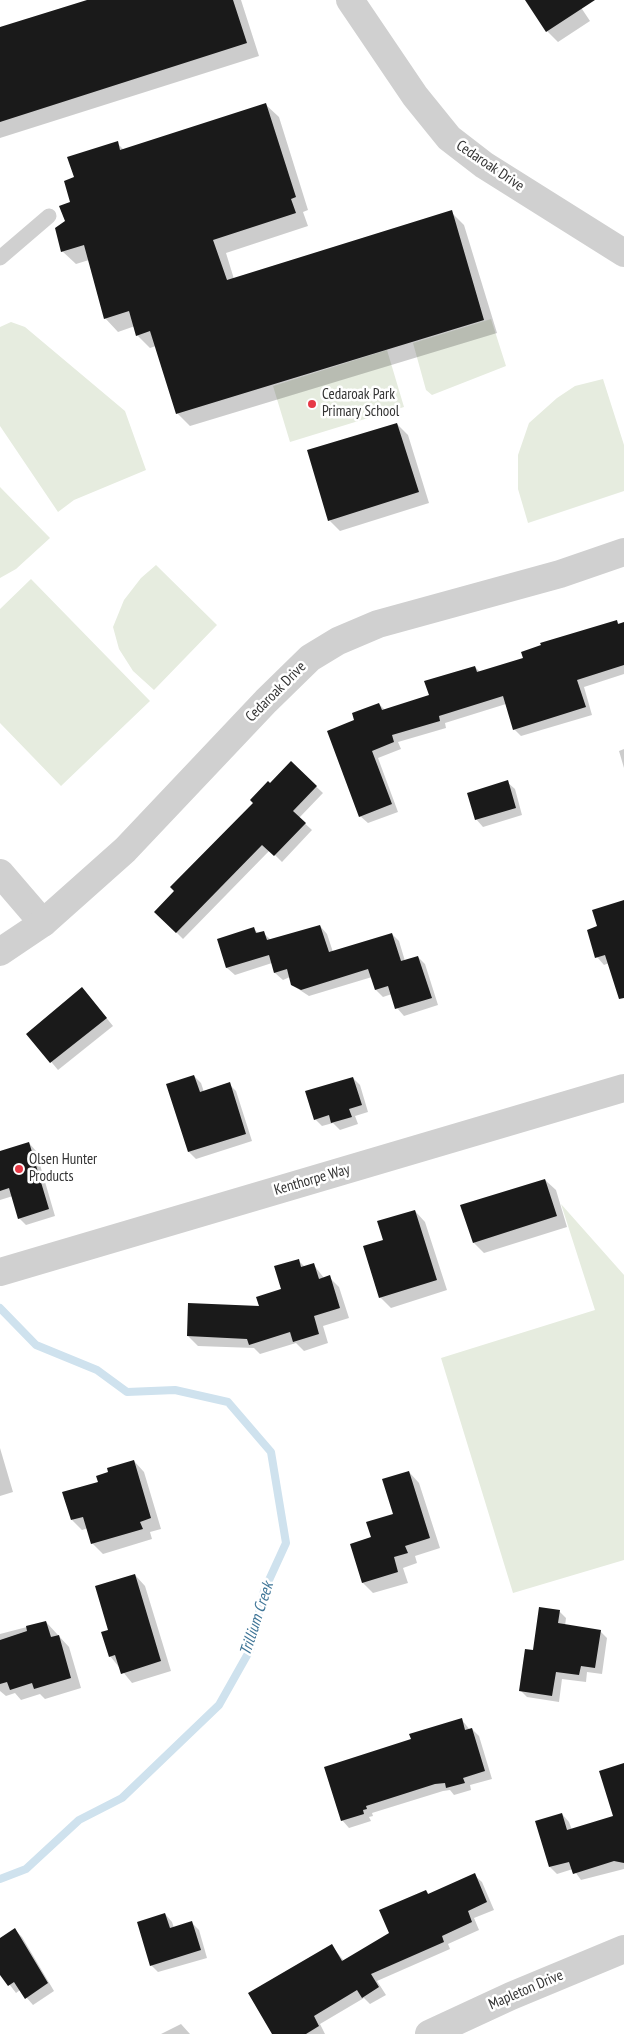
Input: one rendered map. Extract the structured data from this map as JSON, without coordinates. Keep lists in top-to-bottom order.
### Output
{
  "streets": {
    "street": ["Cedaroak Drive", "Kenthorpe Way", "Mapleton Drive"]
  },
  "water": ["Trillium Creek"],
  "places": ["Cedaroak Park Primary School", "Olsen Hunter Products"]
}
